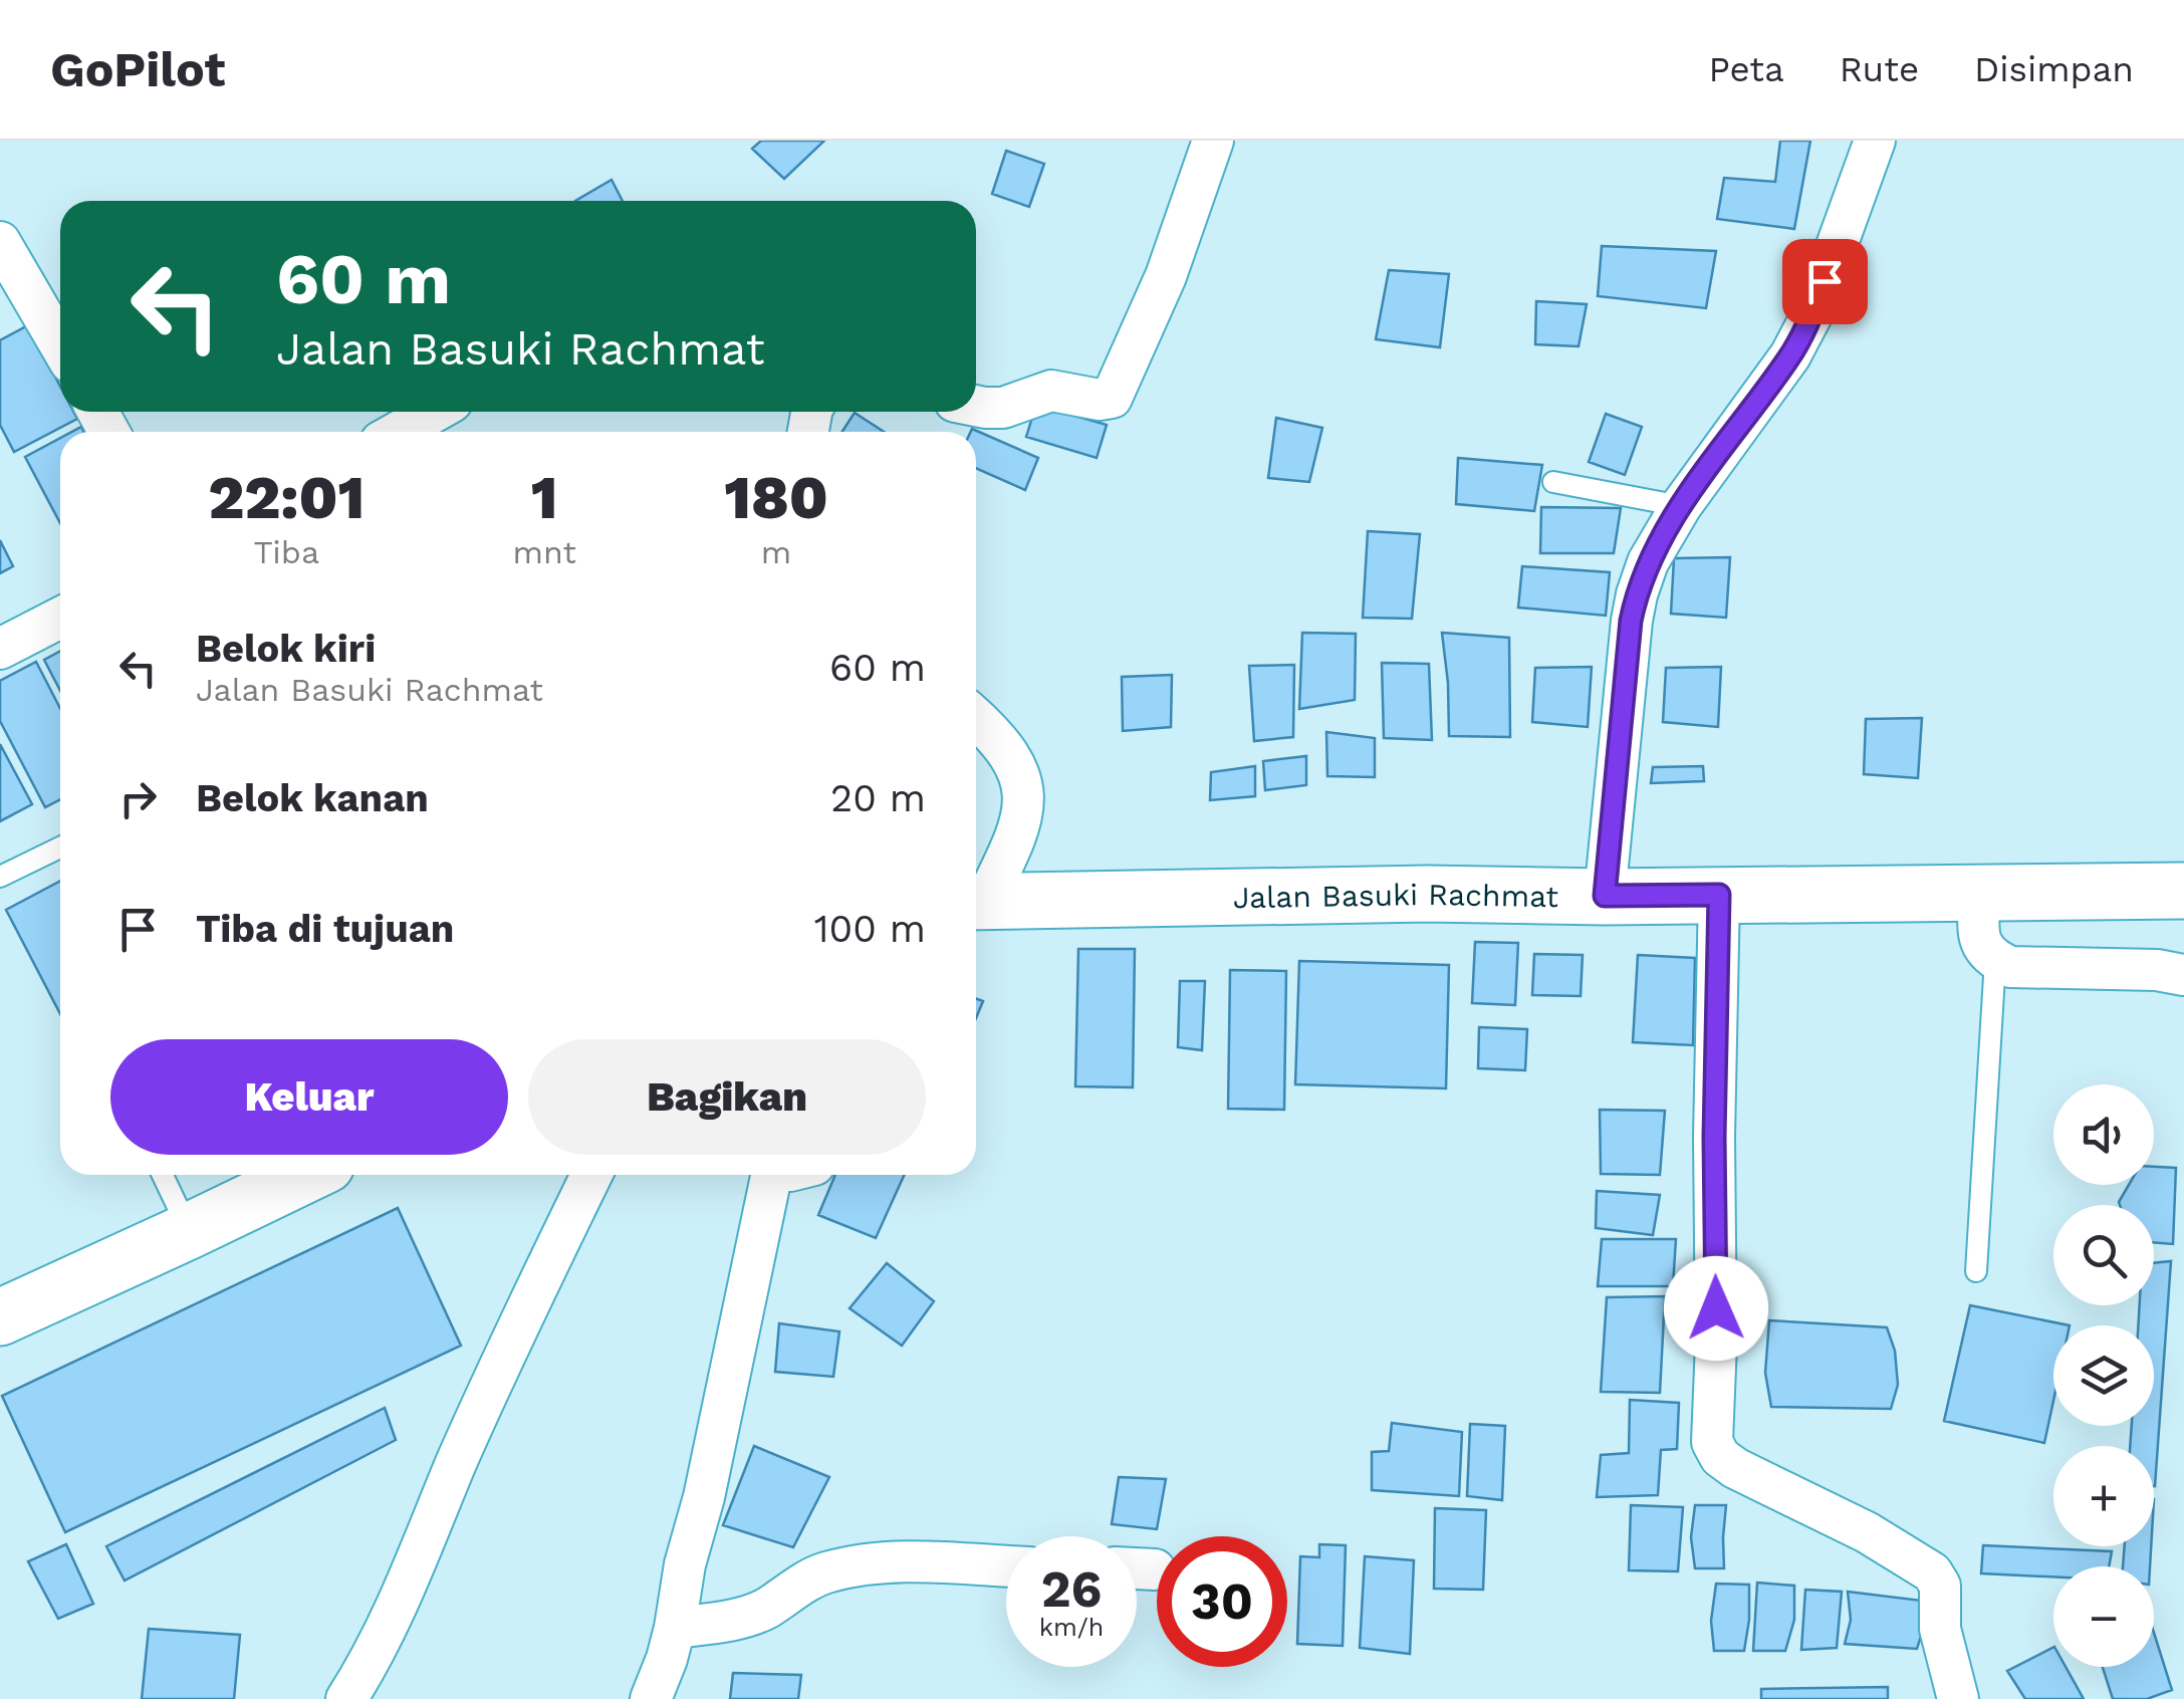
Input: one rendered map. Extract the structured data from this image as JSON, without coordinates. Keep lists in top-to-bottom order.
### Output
{
  "streets": {
    "highway": ["Jalan Basuki Rachmat"]
  },
  "page": {
    "header": "GoPilot",
    "nav": ["Peta", "Rute", "Disimpan"],
    "turn": ["60 m", "Jalan Basuki Rachmat"],
    "eta": [
      "22:01",
      "Tiba",
      "1",
      "mnt",
      "180",
      "m"
    ],
    "list": [
      {
        "name": "Belok kiri",
        "note": "Jalan Basuki Rachmat",
        "value": "60 m"
      },
      {
        "name": "Belok kanan",
        "value": "20 m"
      },
      {
        "name": "Tiba di tujuan",
        "value": "100 m"
      }
    ],
    "buttons": ["Keluar", "Bagikan"],
    "map_buttons": ["+", "−"],
    "speed": "26 km/h",
    "limit": "30"
  }
}
